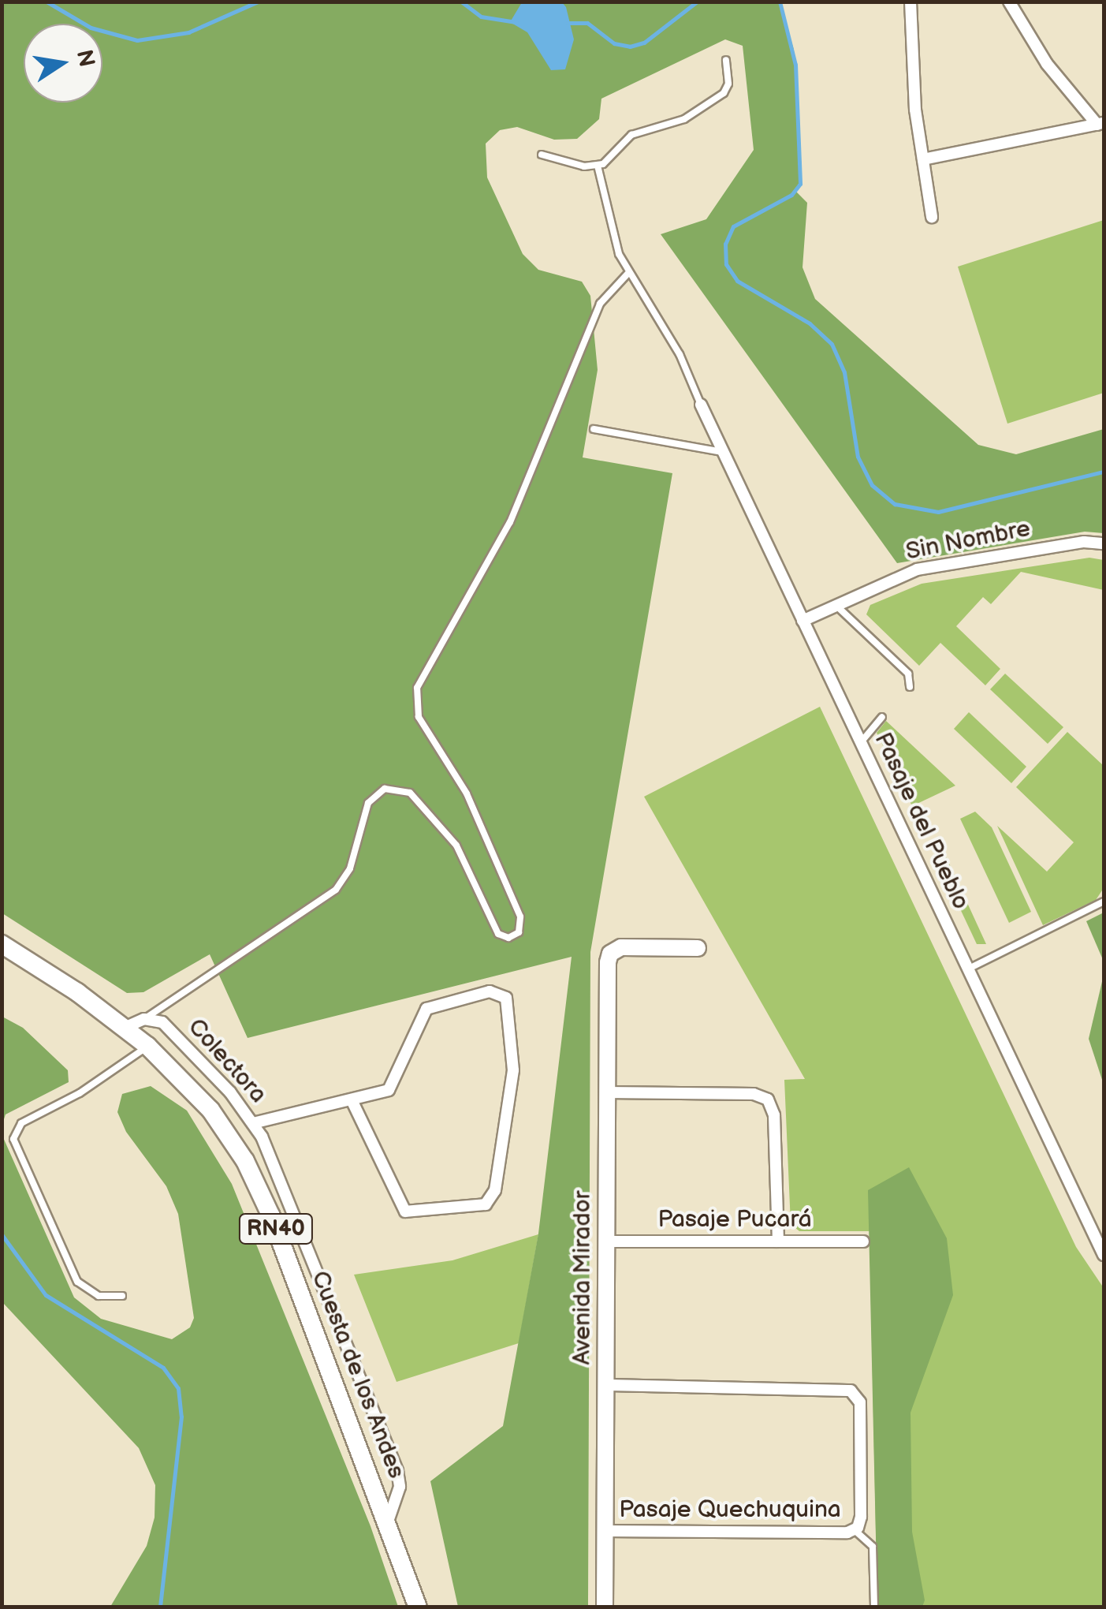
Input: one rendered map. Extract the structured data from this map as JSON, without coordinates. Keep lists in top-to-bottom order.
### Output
{
  "streets": {
    "main road": ["RN40", "Cuesta de los Andes"],
    "street": [
      "Sin Nombre",
      "Pasaje del Pueblo",
      "Colectora",
      "Pasaje Pucará",
      "Avenida Mirador",
      "Pasaje Quechuquina"
    ]
  },
  "crossings": [
    ["Sin Nombre", "Pasaje del Pueblo"],
    ["Colectora", "Cuesta de los Andes"],
    ["Pasaje Pucará", "Avenida Mirador"],
    ["Avenida Mirador", "Pasaje Quechuquina"]
  ],
  "north": "right"
}
